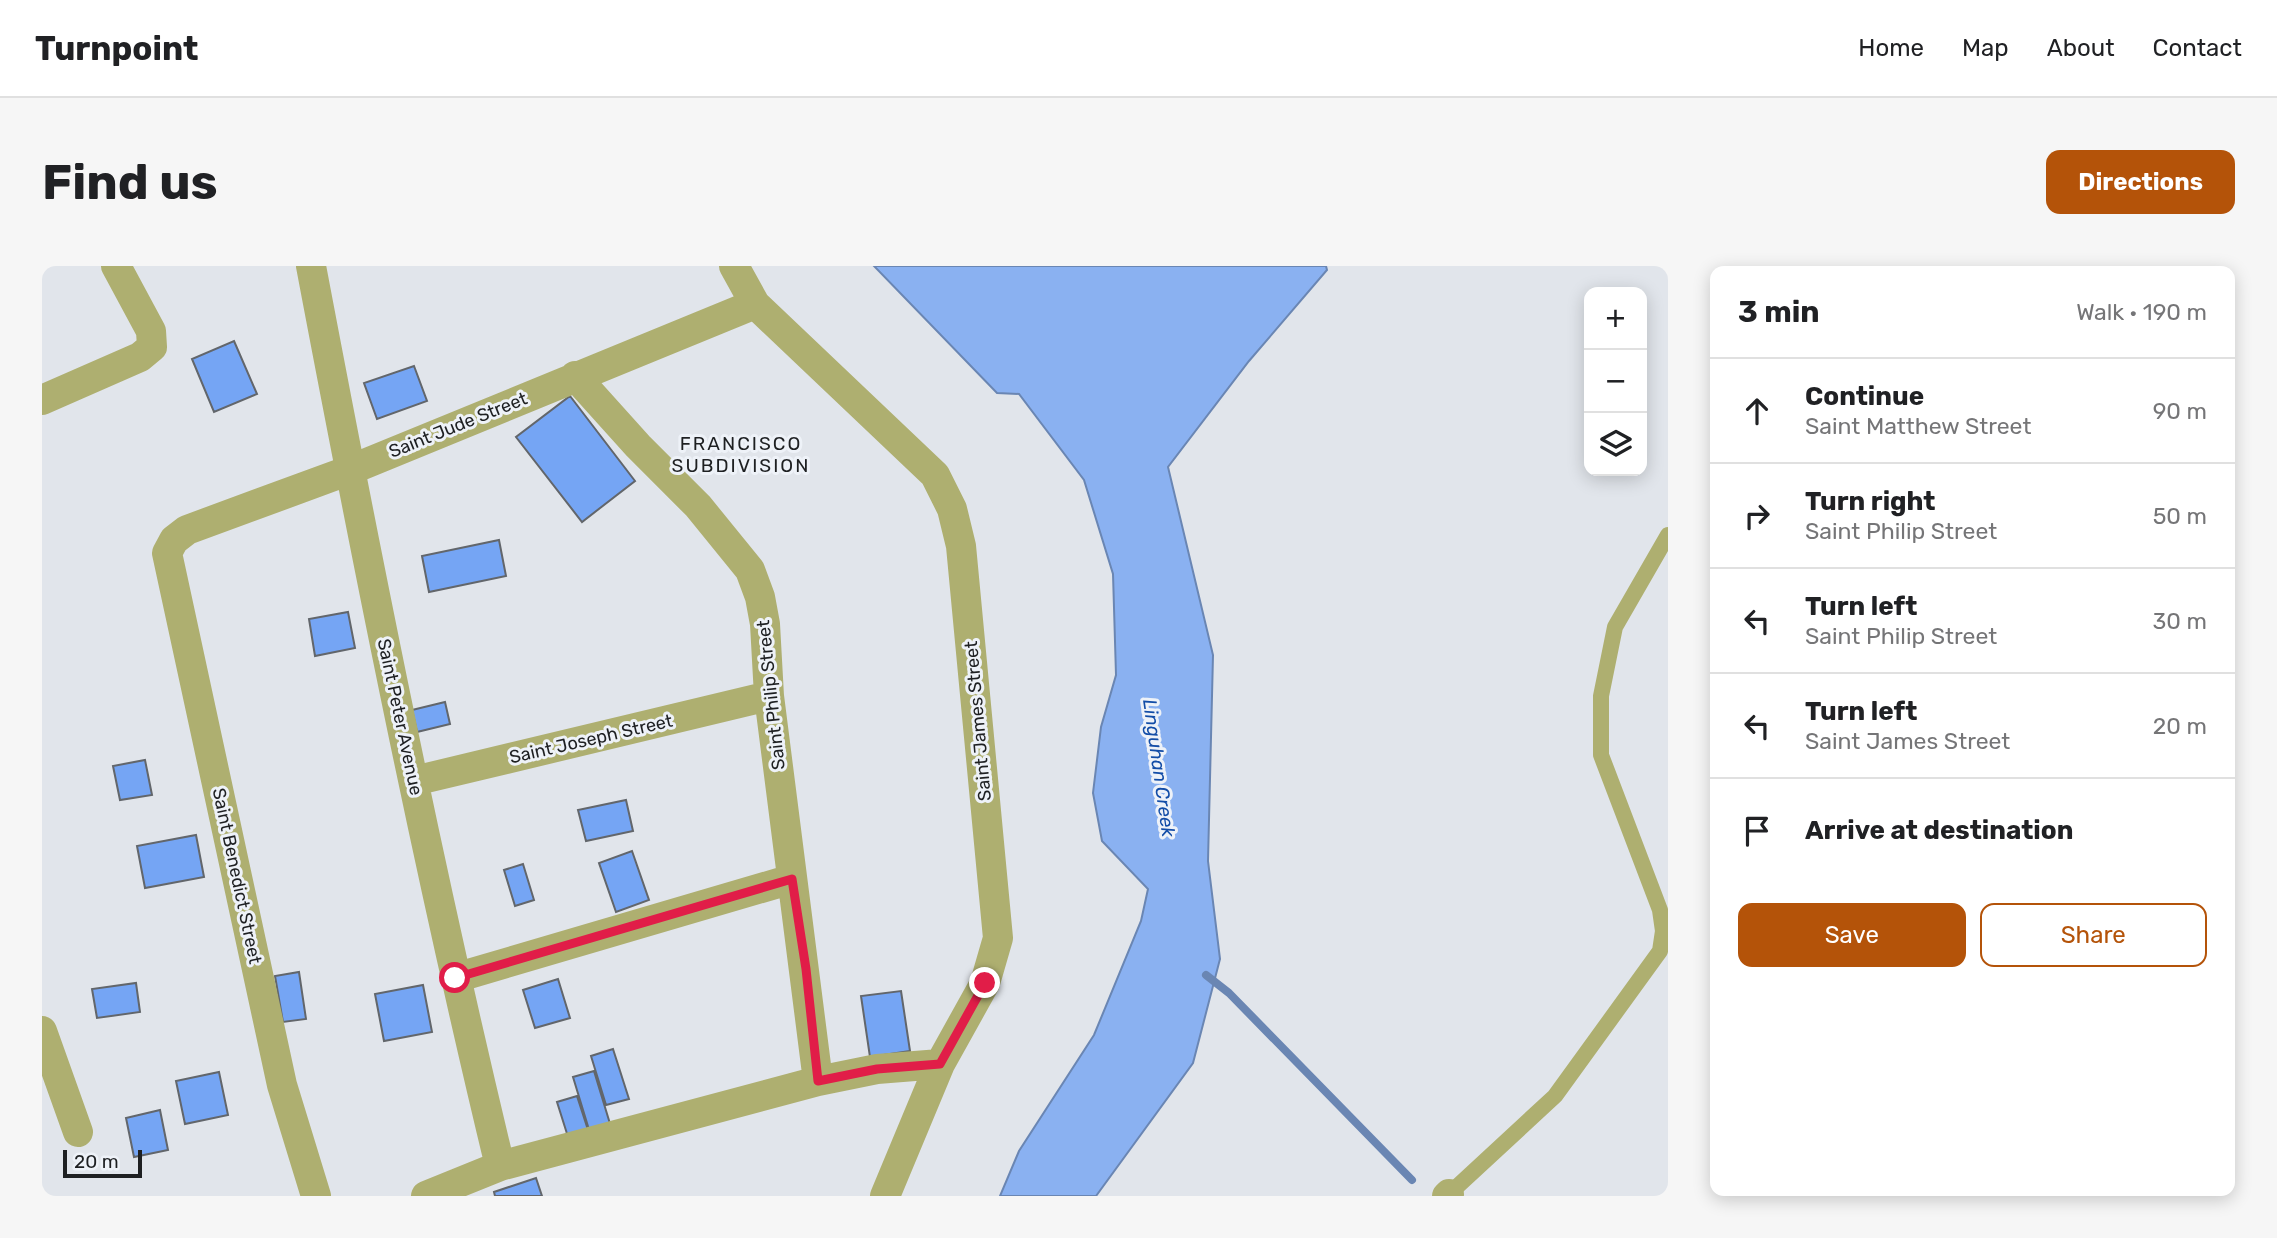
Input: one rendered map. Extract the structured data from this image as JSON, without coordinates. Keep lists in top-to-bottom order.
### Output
{
  "streets": {
    "street": [
      "Saint Jude Street",
      "Saint Philip Street",
      "Saint Peter Avenue",
      "Saint James Street",
      "Saint Joseph Street",
      "Saint Benedict Street"
    ]
  },
  "crossings": [
    ["Saint Jude Street", "Saint Philip Street"],
    ["Saint Jude Street", "Saint Peter Avenue"],
    ["Saint Jude Street", "Saint James Street"],
    ["Saint Jude Street", "Saint Benedict Street"],
    ["Saint Philip Street", "Saint Joseph Street"],
    ["Saint Peter Avenue", "Saint Joseph Street"]
  ],
  "districts": ["FRANCISCO SUBDIVISION"],
  "water": ["Linguhan Creek"],
  "scale_bar": "20 m",
  "page": {
    "header": "Turnpoint",
    "nav": [
      "Home",
      "Map",
      "About",
      "Contact"
    ],
    "buttons": [
      "Directions",
      ["Save", "Share"]
    ],
    "title": "Find us",
    "heading": ["3 min", "Walk · 190 m"],
    "map_buttons": ["+", "−"],
    "list": [
      ["Continue", "Saint Matthew Street", "90 m"],
      ["Turn right", "Saint Philip Street", "50 m"],
      ["Turn left", "Saint Philip Street", "30 m"],
      ["Turn left", "Saint James Street", "20 m"],
      "Arrive at destination"
    ],
    "scale": "20 m"
  }
}
